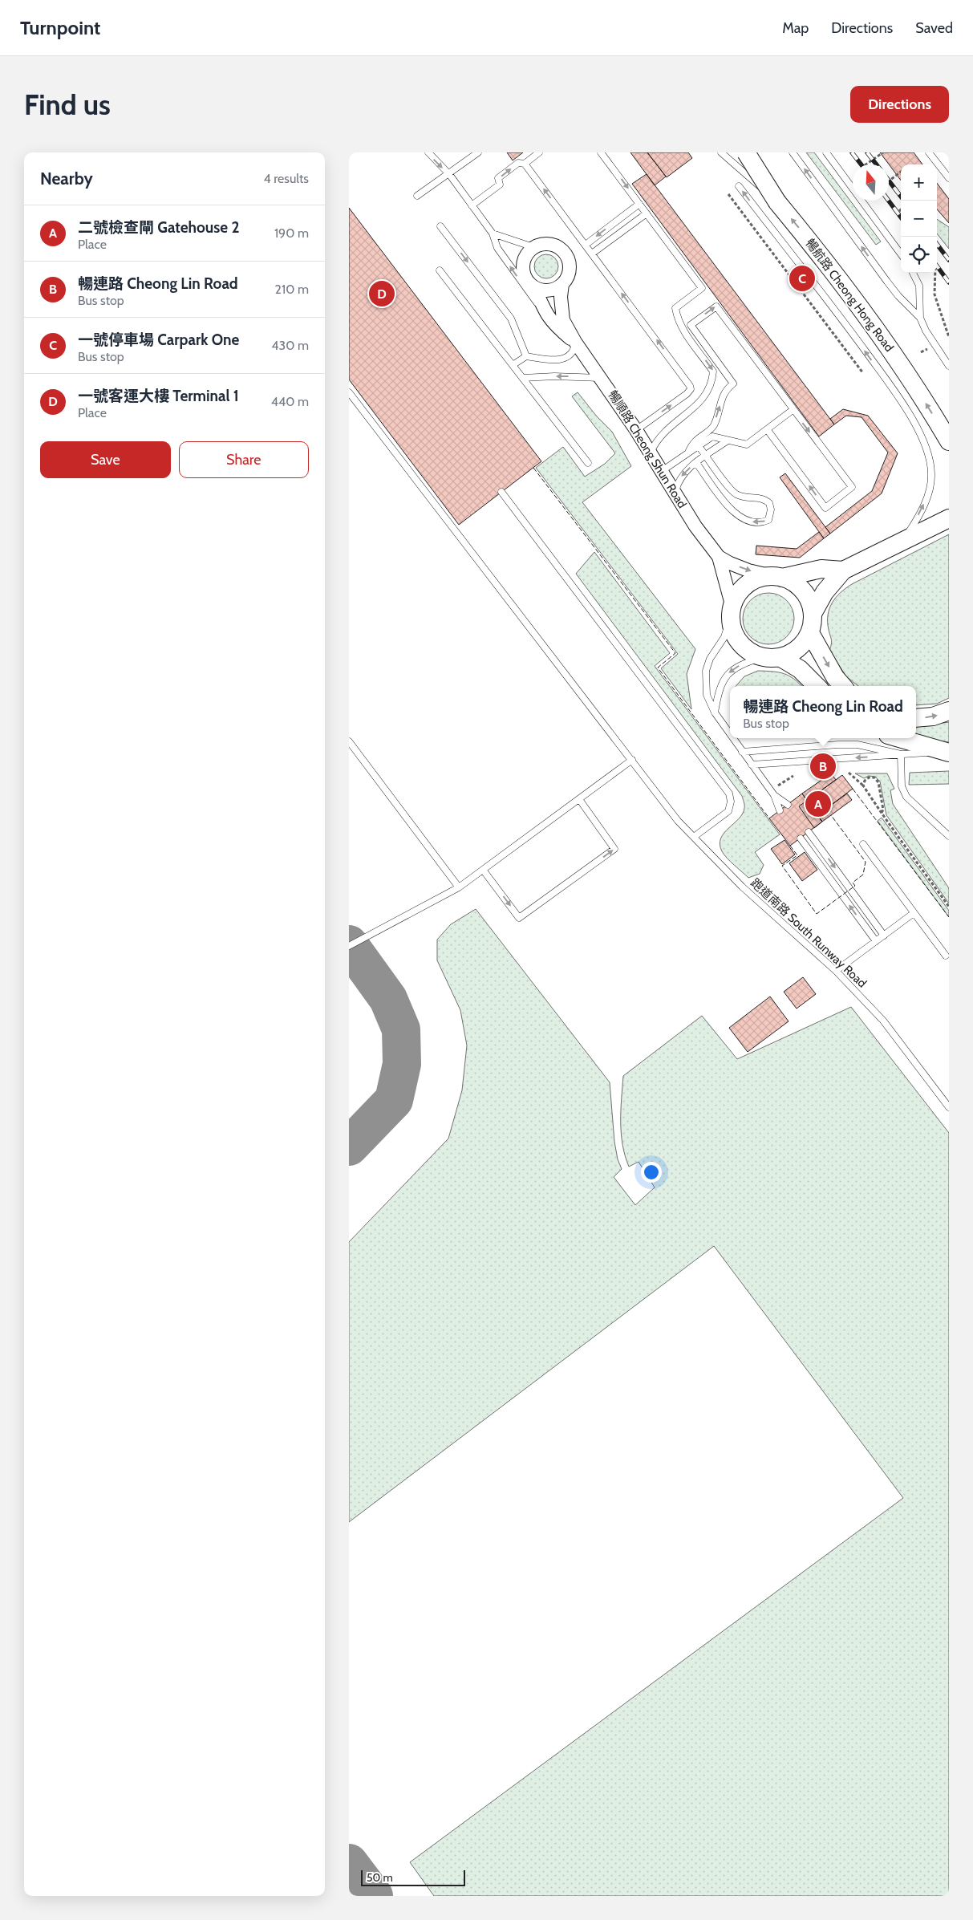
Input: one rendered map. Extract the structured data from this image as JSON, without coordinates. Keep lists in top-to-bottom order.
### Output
{
  "streets": {
    "street": ["暢航路 Cheong Hong Road", "暢順路 Cheong Shun Road"],
    "lane": ["跑道南路 South Runway Road"]
  },
  "one_way": ["暢航路 Cheong Hong Road"],
  "scale_bar": "50 m",
  "north": "top",
  "page": {
    "header": "Turnpoint",
    "nav": ["Map", "Directions", "Saved"],
    "buttons": [
      "Directions",
      ["Save", "Share"]
    ],
    "title": "Find us",
    "heading": ["Nearby", "4 results"],
    "map_buttons": ["+", "−"],
    "list": [
      {
        "mark": "A",
        "name": "二號檢查閘 Gatehouse 2",
        "note": "Place",
        "value": "190 m"
      },
      {
        "mark": "B",
        "name": "暢連路 Cheong Lin Road",
        "note": "Bus stop",
        "value": "210 m"
      },
      {
        "mark": "C",
        "name": "一號停車場 Carpark One",
        "note": "Bus stop",
        "value": "430 m"
      },
      {
        "mark": "D",
        "name": "一號客運大樓 Terminal 1",
        "note": "Place",
        "value": "440 m"
      }
    ],
    "pins": [
      "C",
      "D",
      "B",
      "A"
    ],
    "popup": ["暢連路 Cheong Lin Road", "Bus stop"],
    "scale": "50 m"
  }
}
